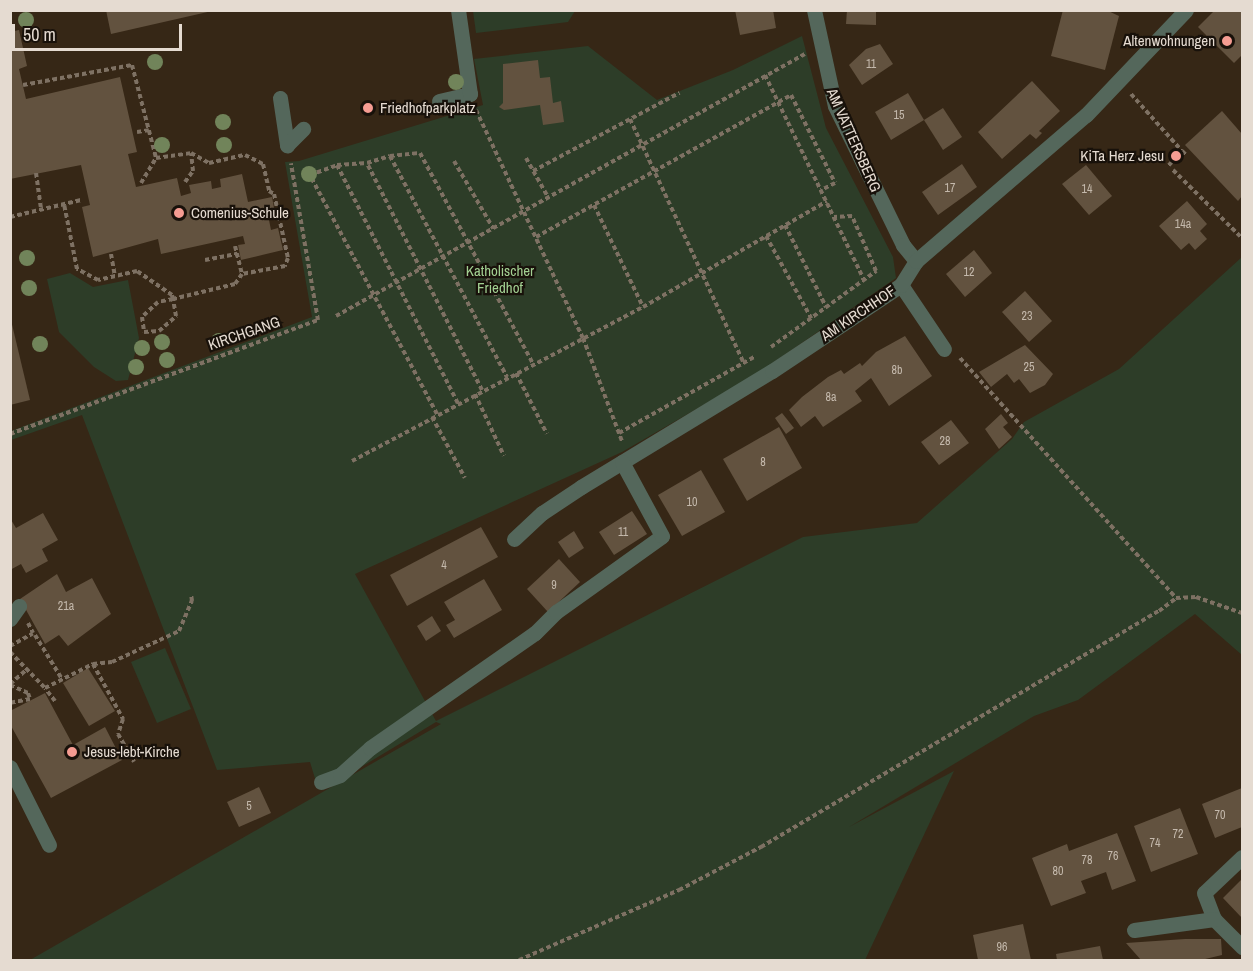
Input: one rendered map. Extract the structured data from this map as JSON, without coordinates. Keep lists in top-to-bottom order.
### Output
{
  "streets": {
    "street": ["AM VATTERSBERG", "AM KIRCHHOF"],
    "path": ["KIRCHGANG"]
  },
  "crossings": [
    ["AM VATTERSBERG", "AM KIRCHHOF"]
  ],
  "parks": ["Katholischer Friedhof"],
  "places": [
    "Altenwohnungen",
    "Friedhofparkplatz",
    "KiTa Herz Jesu",
    "Comenius-Schule",
    "Jesus-lebt-Kirche"
  ],
  "house_numbers": [
    "11",
    "15",
    "17",
    "14",
    "14a",
    "12",
    "23",
    "25",
    "8b",
    "8a",
    "28",
    "8",
    "10",
    "11",
    "4",
    "9",
    "21a",
    "5",
    "70",
    "72",
    "74",
    "76",
    "78",
    "80",
    "96"
  ],
  "scale_bar": "50 m"
}
